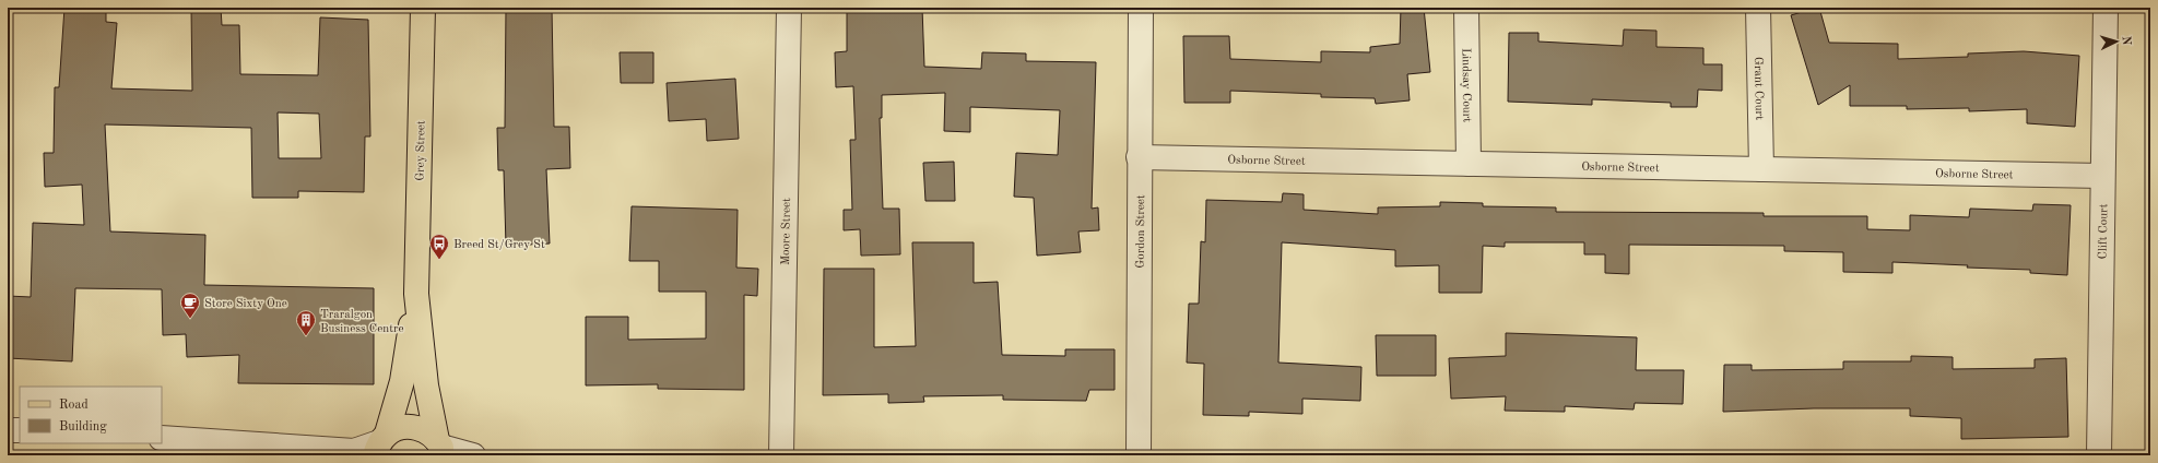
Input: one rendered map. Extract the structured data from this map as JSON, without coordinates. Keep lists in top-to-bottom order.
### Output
{
  "streets": {
    "main road": ["Grey Street"],
    "street": [
      "Lindsay Court",
      "Grant Court",
      "Osborne Street",
      "Moore Street",
      "Gordon Street",
      "Clift Court"
    ]
  },
  "crossings": [
    ["Lindsay Court", "Osborne Street"],
    ["Grant Court", "Osborne Street"],
    ["Osborne Street", "Gordon Street"],
    ["Osborne Street", "Clift Court"]
  ],
  "places": {
    "bus stop": ["Breed St/Grey St"],
    "cafe": ["Store Sixty One"],
    "building": ["Traralgon Business Centre"]
  },
  "legend": ["Road", "Building"],
  "north": "right"
}
